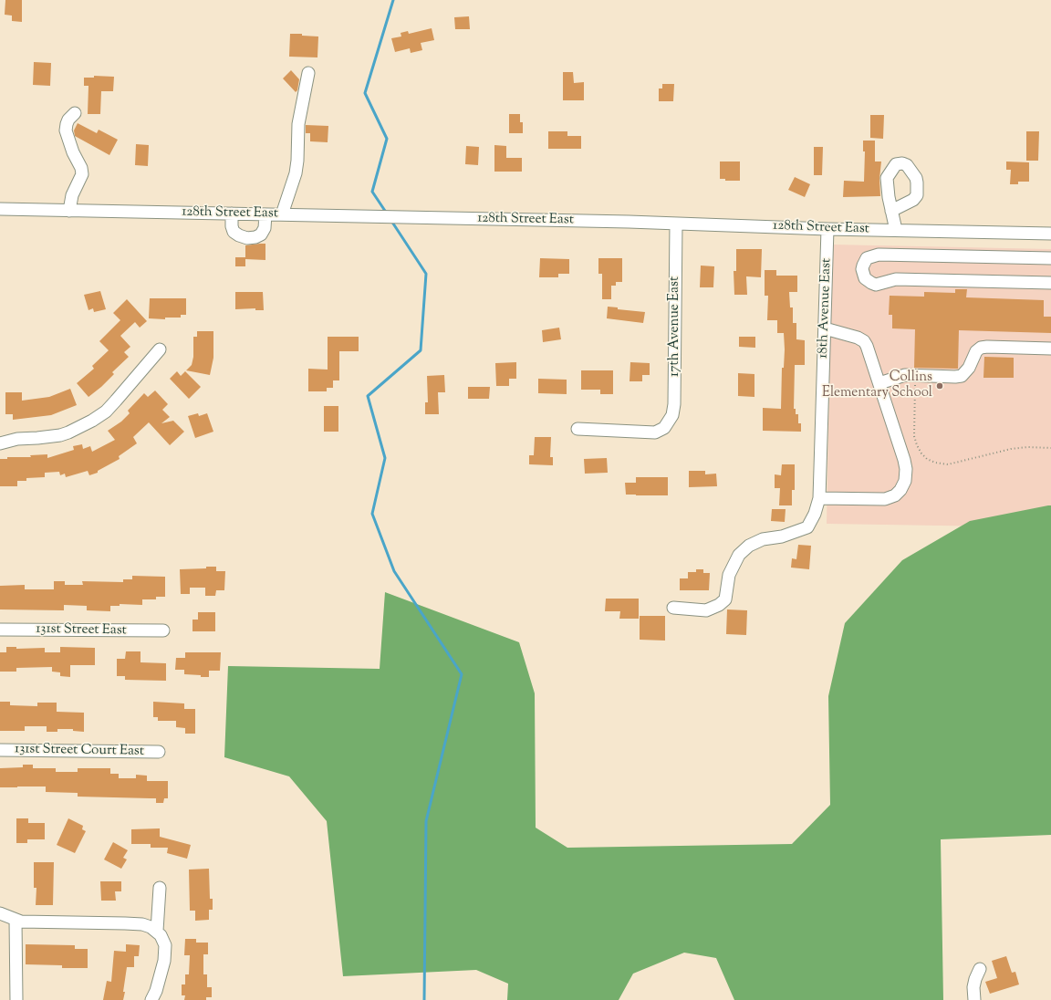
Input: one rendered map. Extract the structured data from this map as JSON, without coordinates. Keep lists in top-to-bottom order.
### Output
{
  "streets": {
    "street": [
      "128th Street East",
      "18th Avenue East",
      "17th Avenue East",
      "131st Street East",
      "131st Street Court East"
    ]
  },
  "crossings": [
    ["128th Street East", "18th Avenue East"],
    ["128th Street East", "17th Avenue East"]
  ],
  "places": ["Collins Elementary School"]
}
